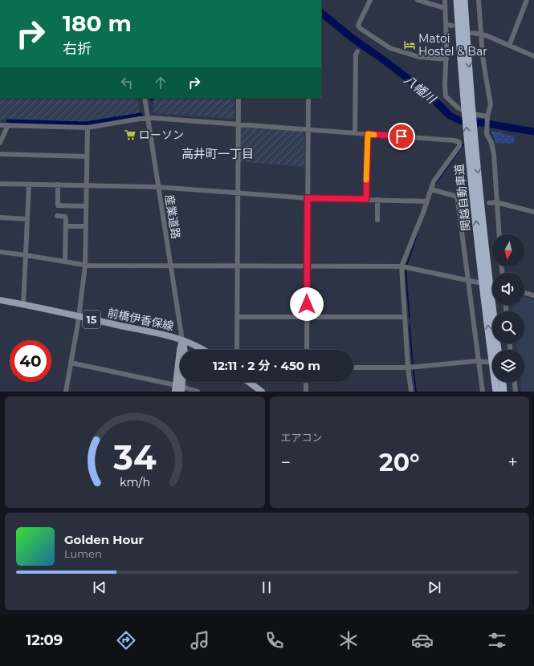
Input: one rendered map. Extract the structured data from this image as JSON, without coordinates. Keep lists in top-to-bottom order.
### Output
{
  "streets": {
    "highway": ["関越自動車道"],
    "main road": ["15", "前橋伊香保線"],
    "street": ["産業道路"]
  },
  "crossings": [
    ["産業道路", "前橋伊香保線"]
  ],
  "districts": ["高井町一丁目"],
  "water": ["八幡川"],
  "places": {
    "hotel": ["Matoi Hostel & Bar"],
    "supermarket": ["ローソン"]
  },
  "north": "bottom",
  "page": {
    "turn": ["180 m", "右折"],
    "limit": "40",
    "trip": "12:11 · 2 分 · 450 m",
    "tile": "エアコン",
    "heat": ["−", "20°", "+"],
    "song": ["Golden Hour", "Lumen"],
    "tabs": "12:09",
    "gauge": ["34", "km/h"]
  }
}
